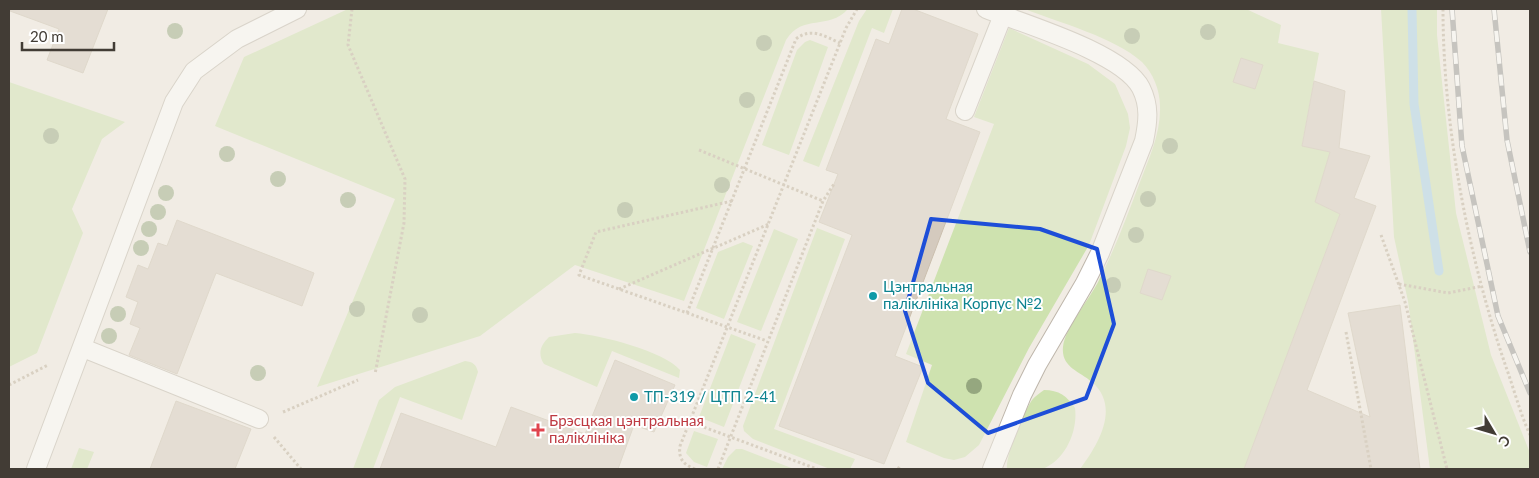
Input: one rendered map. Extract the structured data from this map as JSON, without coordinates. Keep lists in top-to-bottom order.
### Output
{
  "places": {
    "other": ["Цэнтральная паліклініка Корпус №2", "ТП-319 / ЦТП 2-41"],
    "health": ["Брэсцкая цэнтральная паліклініка"]
  },
  "scale_bar": "20 m",
  "north": "bottom right"
}
